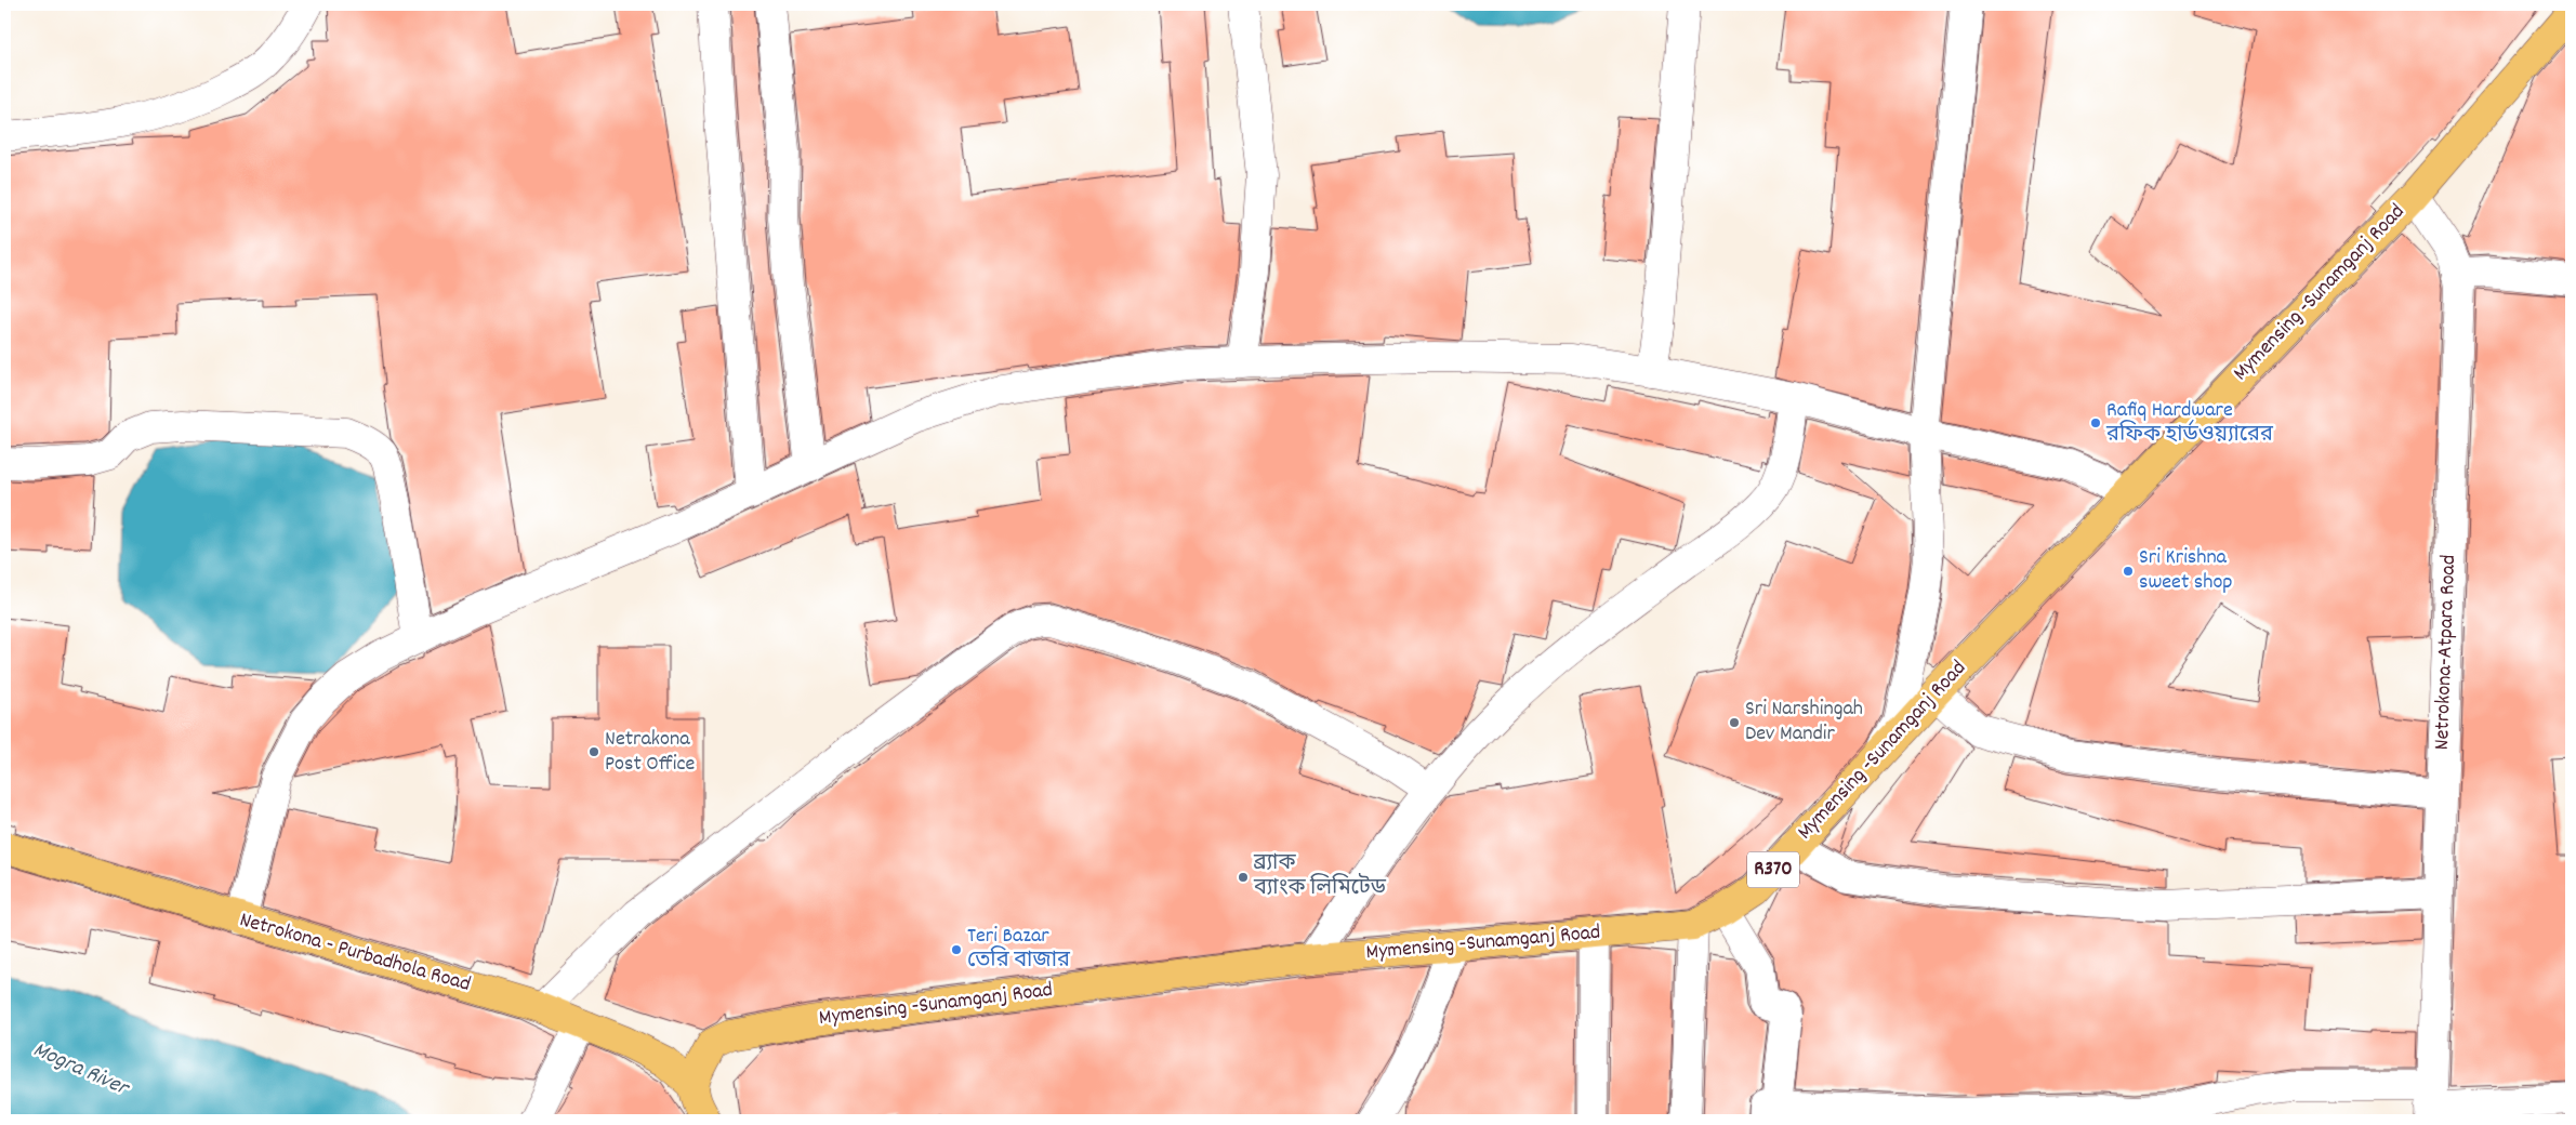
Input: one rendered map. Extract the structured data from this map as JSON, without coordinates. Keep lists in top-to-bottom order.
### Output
{
  "streets": {
    "main road": ["Mymensing -Sunamganj Road", "R370", "Netrokona - Purbadhola Road"],
    "street": ["Netrokona-Atpara Road"]
  },
  "crossings": [
    ["Mymensing -Sunamganj Road", "Netrokona-Atpara Road"],
    ["Mymensing -Sunamganj Road", "Netrokona - Purbadhola Road"]
  ],
  "water": ["Mogra River"],
  "places": [
    "Rafiq Hardware রফিক হার্ডওয়্যারের",
    "Sri Krishna sweet shop",
    "Sri Narshingah Dev Mandir",
    "Netrakona Post Office",
    "ব্র্যাক ব্যাংক লিমিটেড",
    "Teri Bazar তেরি বাজার"
  ]
}
